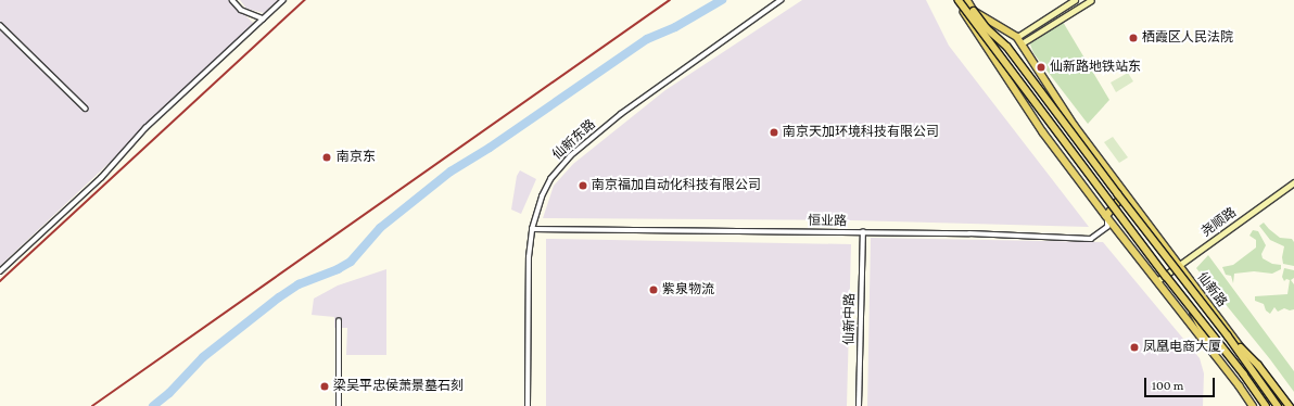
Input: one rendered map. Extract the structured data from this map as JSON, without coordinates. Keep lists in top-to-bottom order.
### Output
{
  "streets": {
    "main road": ["尧顺路", "仙新路"],
    "street": ["仙新东路", "恒业路", "仙新中路"]
  },
  "crossings": [
    ["仙新东路", "恒业路"],
    ["恒业路", "仙新路"],
    ["恒业路", "仙新中路"],
    ["尧顺路", "仙新路"]
  ],
  "places": [
    "栖霞区人民法院",
    "仙新路地铁站东",
    "南京天加环境科技有限公司",
    "南京东",
    "南京福加自动化科技有限公司",
    "紫泉物流",
    "凤凰电商大厦",
    "梁吴平忠侯萧景墓石刻"
  ],
  "scale_bar": "100 m"
}
